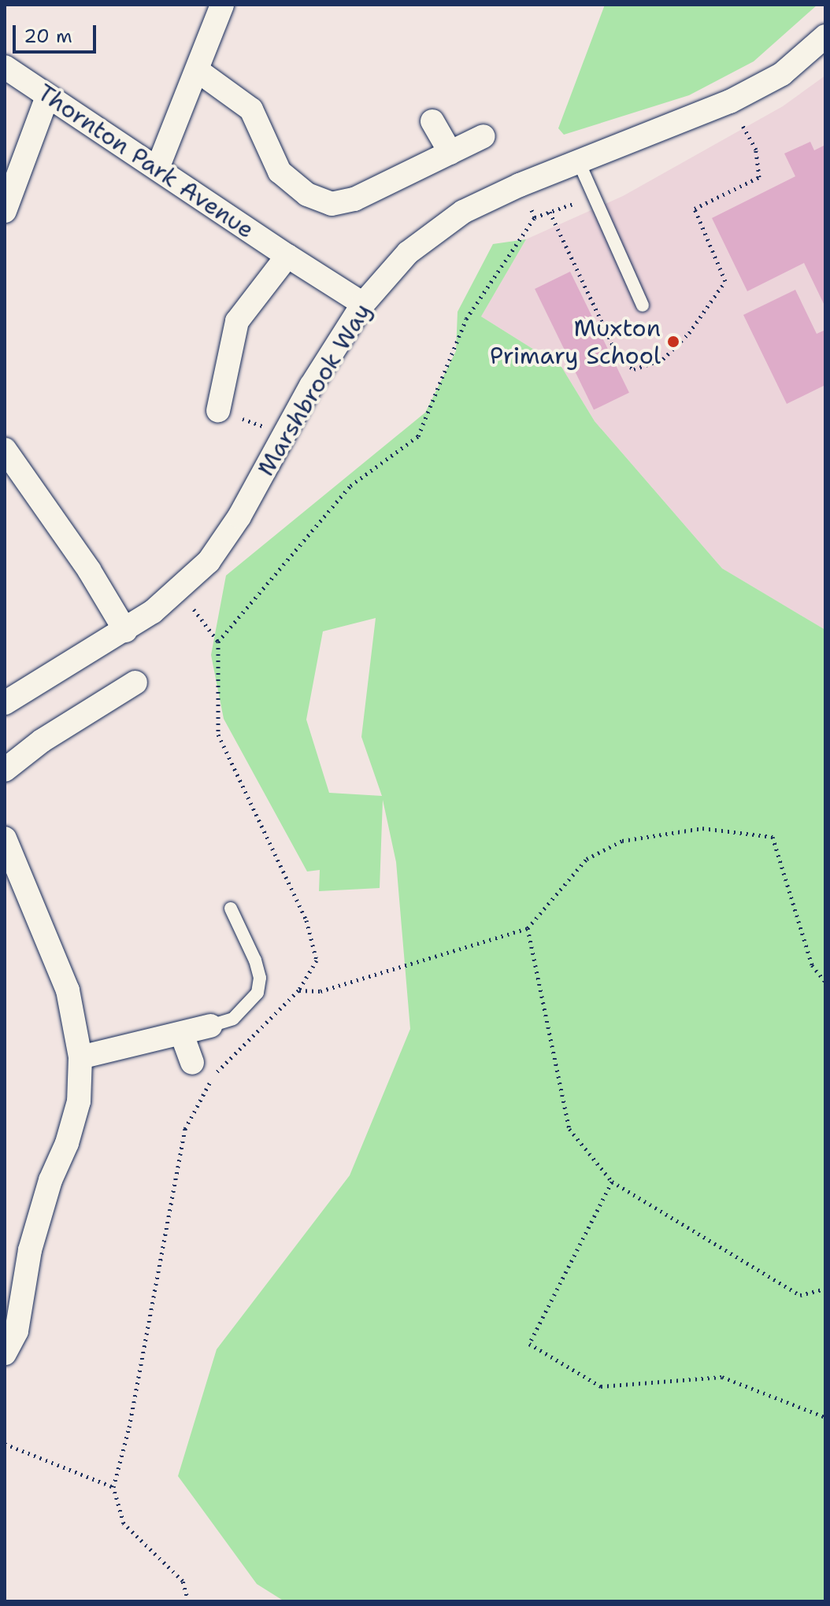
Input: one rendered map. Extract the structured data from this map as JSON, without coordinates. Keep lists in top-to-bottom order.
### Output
{
  "streets": {
    "street": ["Thornton Park Avenue", "Marshbrook Way"]
  },
  "crossings": [
    ["Thornton Park Avenue", "Marshbrook Way"]
  ],
  "places": ["Muxton Primary School"],
  "scale_bar": "20 m"
}
